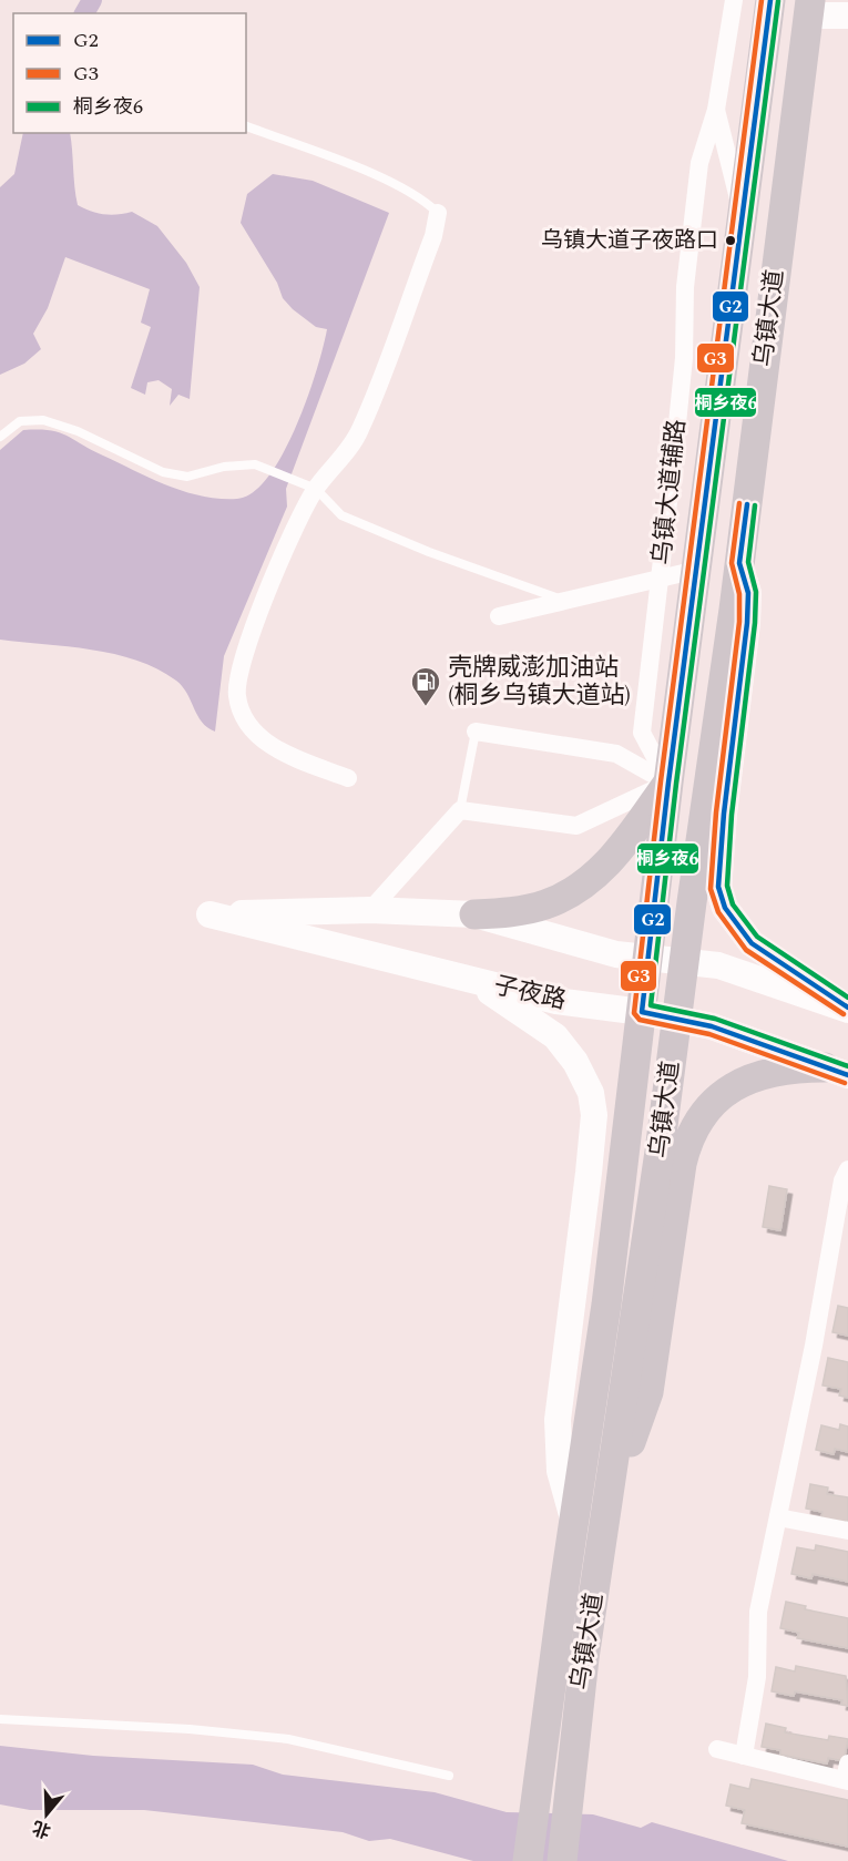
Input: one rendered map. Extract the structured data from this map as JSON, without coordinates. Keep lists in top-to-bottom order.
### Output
{
  "streets": {
    "main road": ["乌镇大道", "子夜路"],
    "street": ["乌镇大道辅路"]
  },
  "crossings": [
    ["乌镇大道", "乌镇大道辅路"],
    ["乌镇大道", "子夜路"]
  ],
  "places": {
    "other": ["乌镇大道子夜路口"],
    "fuel station": ["壳牌威澎加油站 (桐乡乌镇大道站)"]
  },
  "lines": ["transit line G2", "transit line G3", "transit line 桐乡夜6"],
  "legend": ["G2", "G3", "桐乡夜6"],
  "north": "bottom"
}
